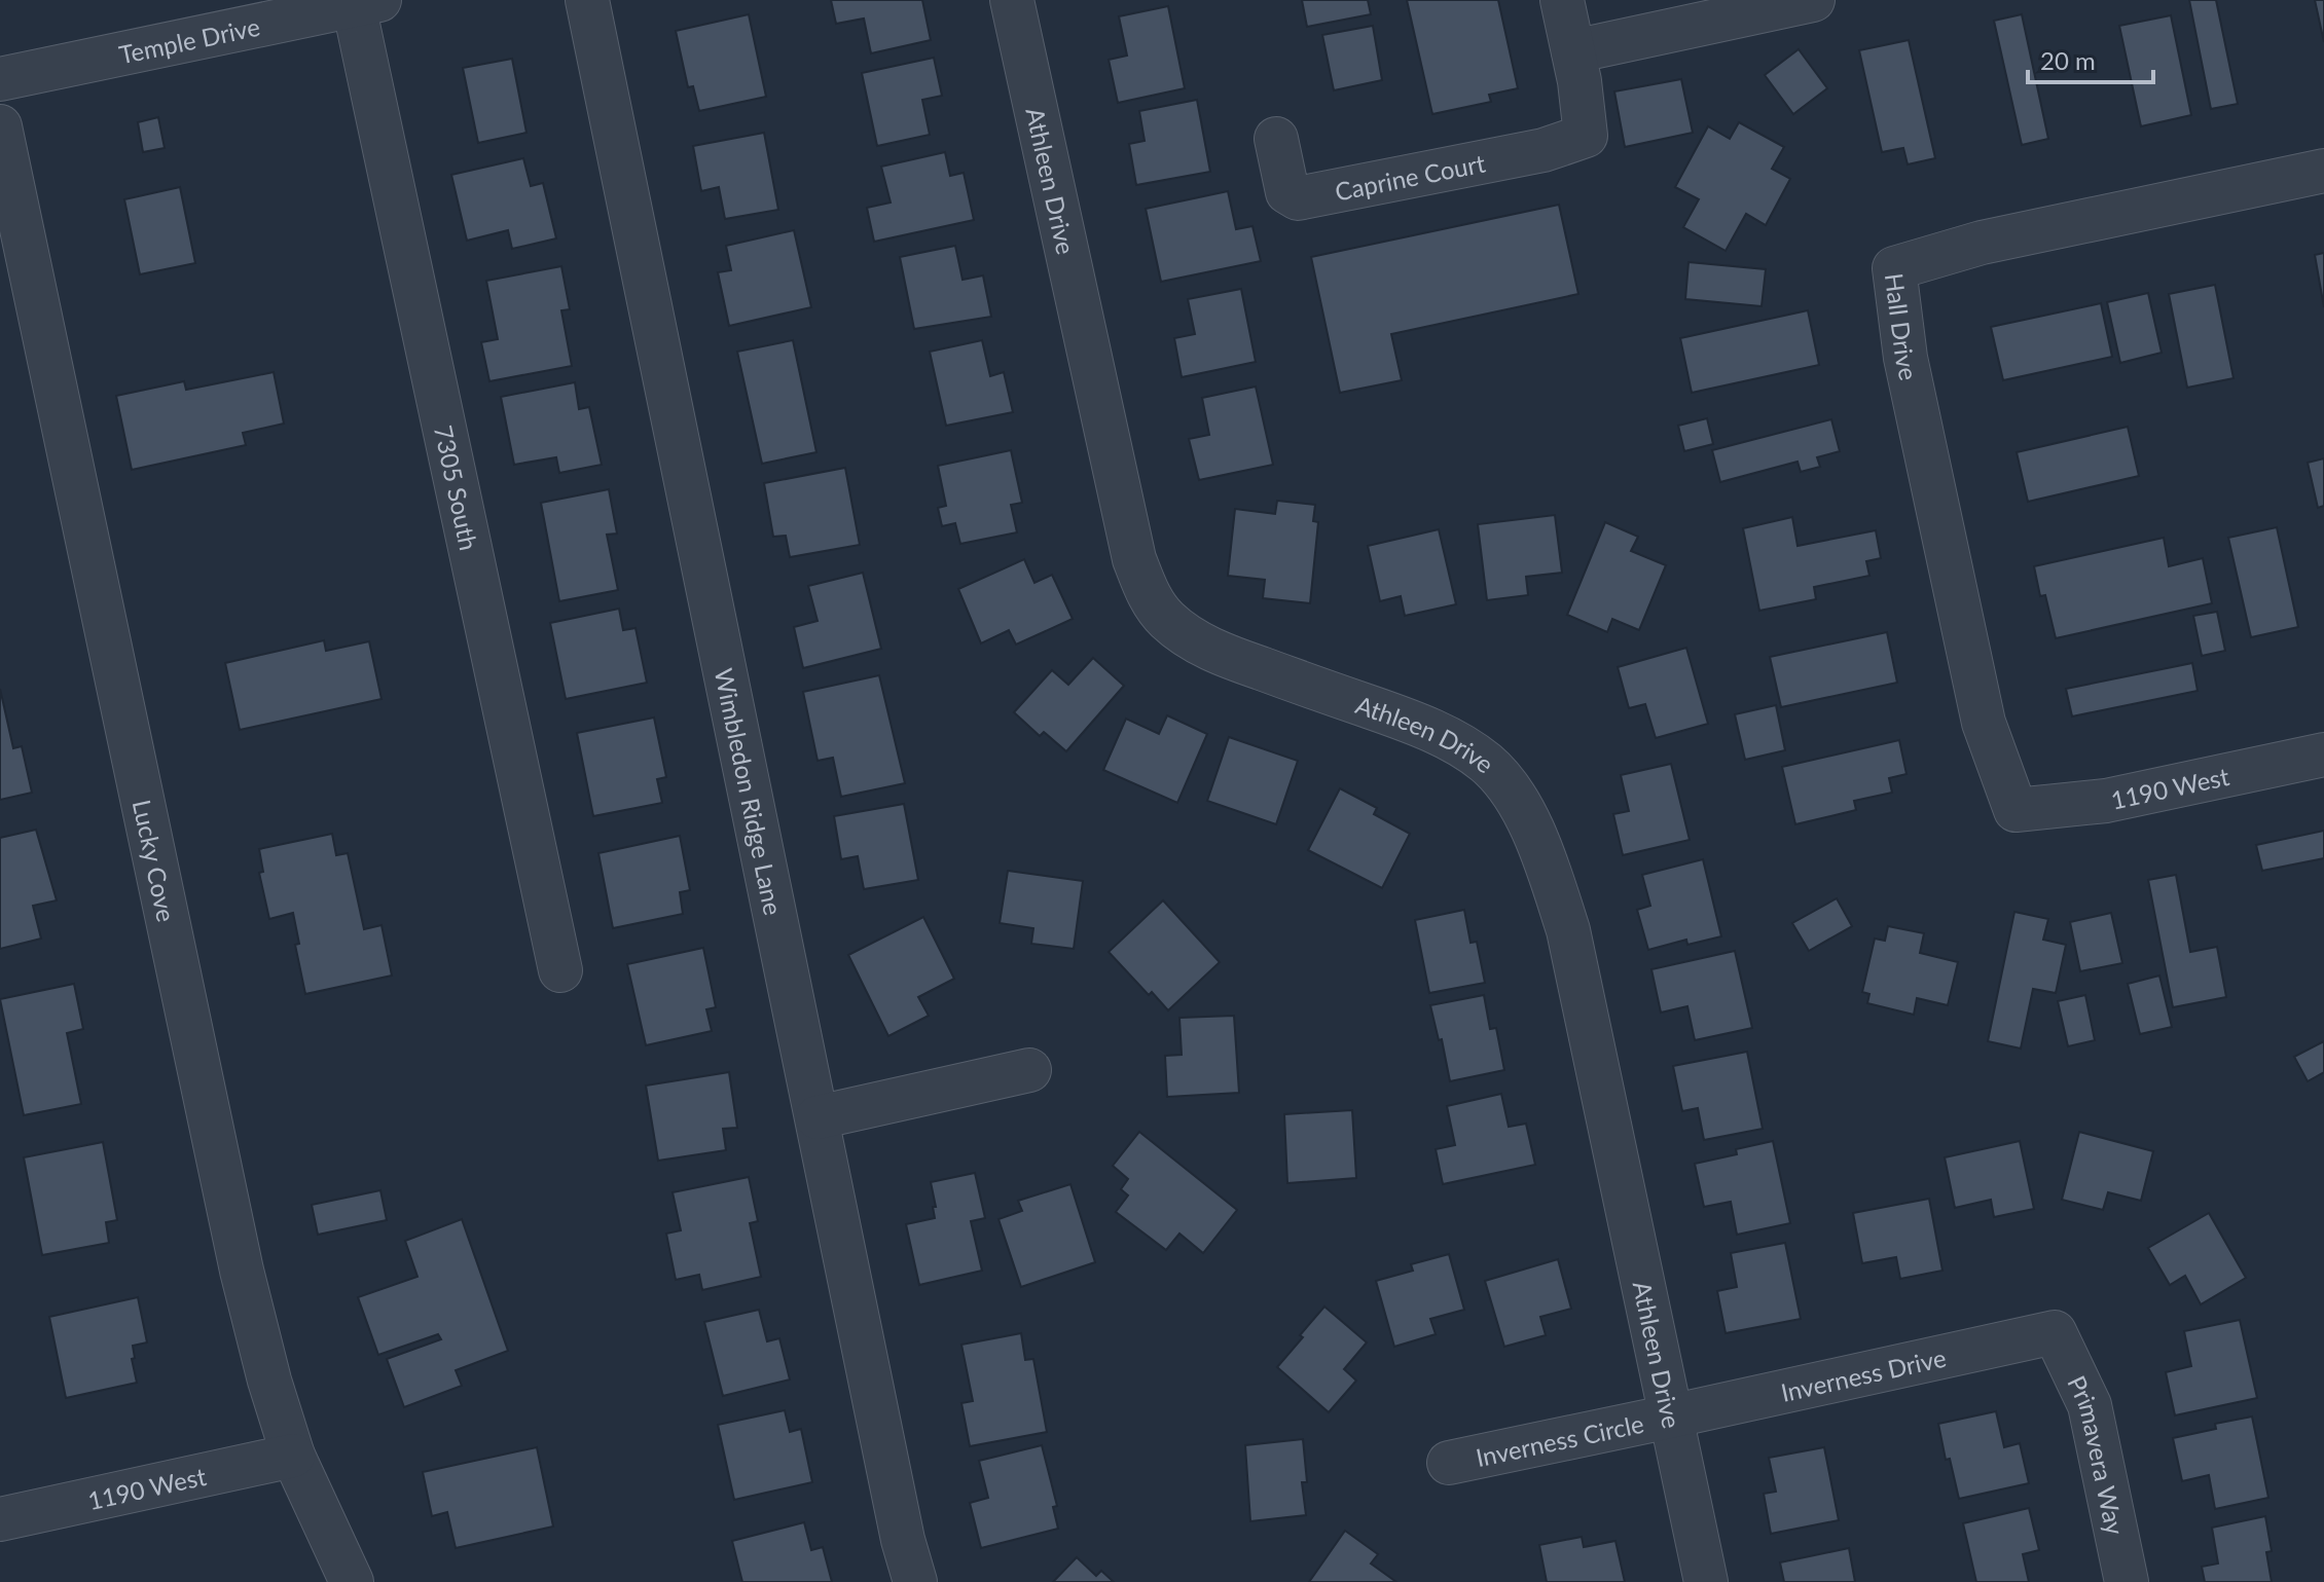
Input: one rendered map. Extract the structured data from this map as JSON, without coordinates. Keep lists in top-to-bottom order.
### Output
{
  "streets": {
    "street": [
      "Temple Drive",
      "Caprine Court",
      "Athleen Drive",
      "Hall Drive",
      "7305 South",
      "1190 West",
      "Wimbledon Ridge Lane",
      "Lucky Cove",
      "Inverness Drive",
      "Inverness Circle",
      "Primavera Way"
    ]
  },
  "crossings": [
    ["Temple Drive", "7305 South"],
    ["Athleen Drive", "Inverness Drive"],
    ["Athleen Drive", "Inverness Circle"],
    ["Hall Drive", "1190 West"],
    ["1190 West", "Lucky Cove"],
    ["Inverness Drive", "Inverness Circle"],
    ["Inverness Drive", "Primavera Way"]
  ],
  "scale_bar": "20 m"
}
